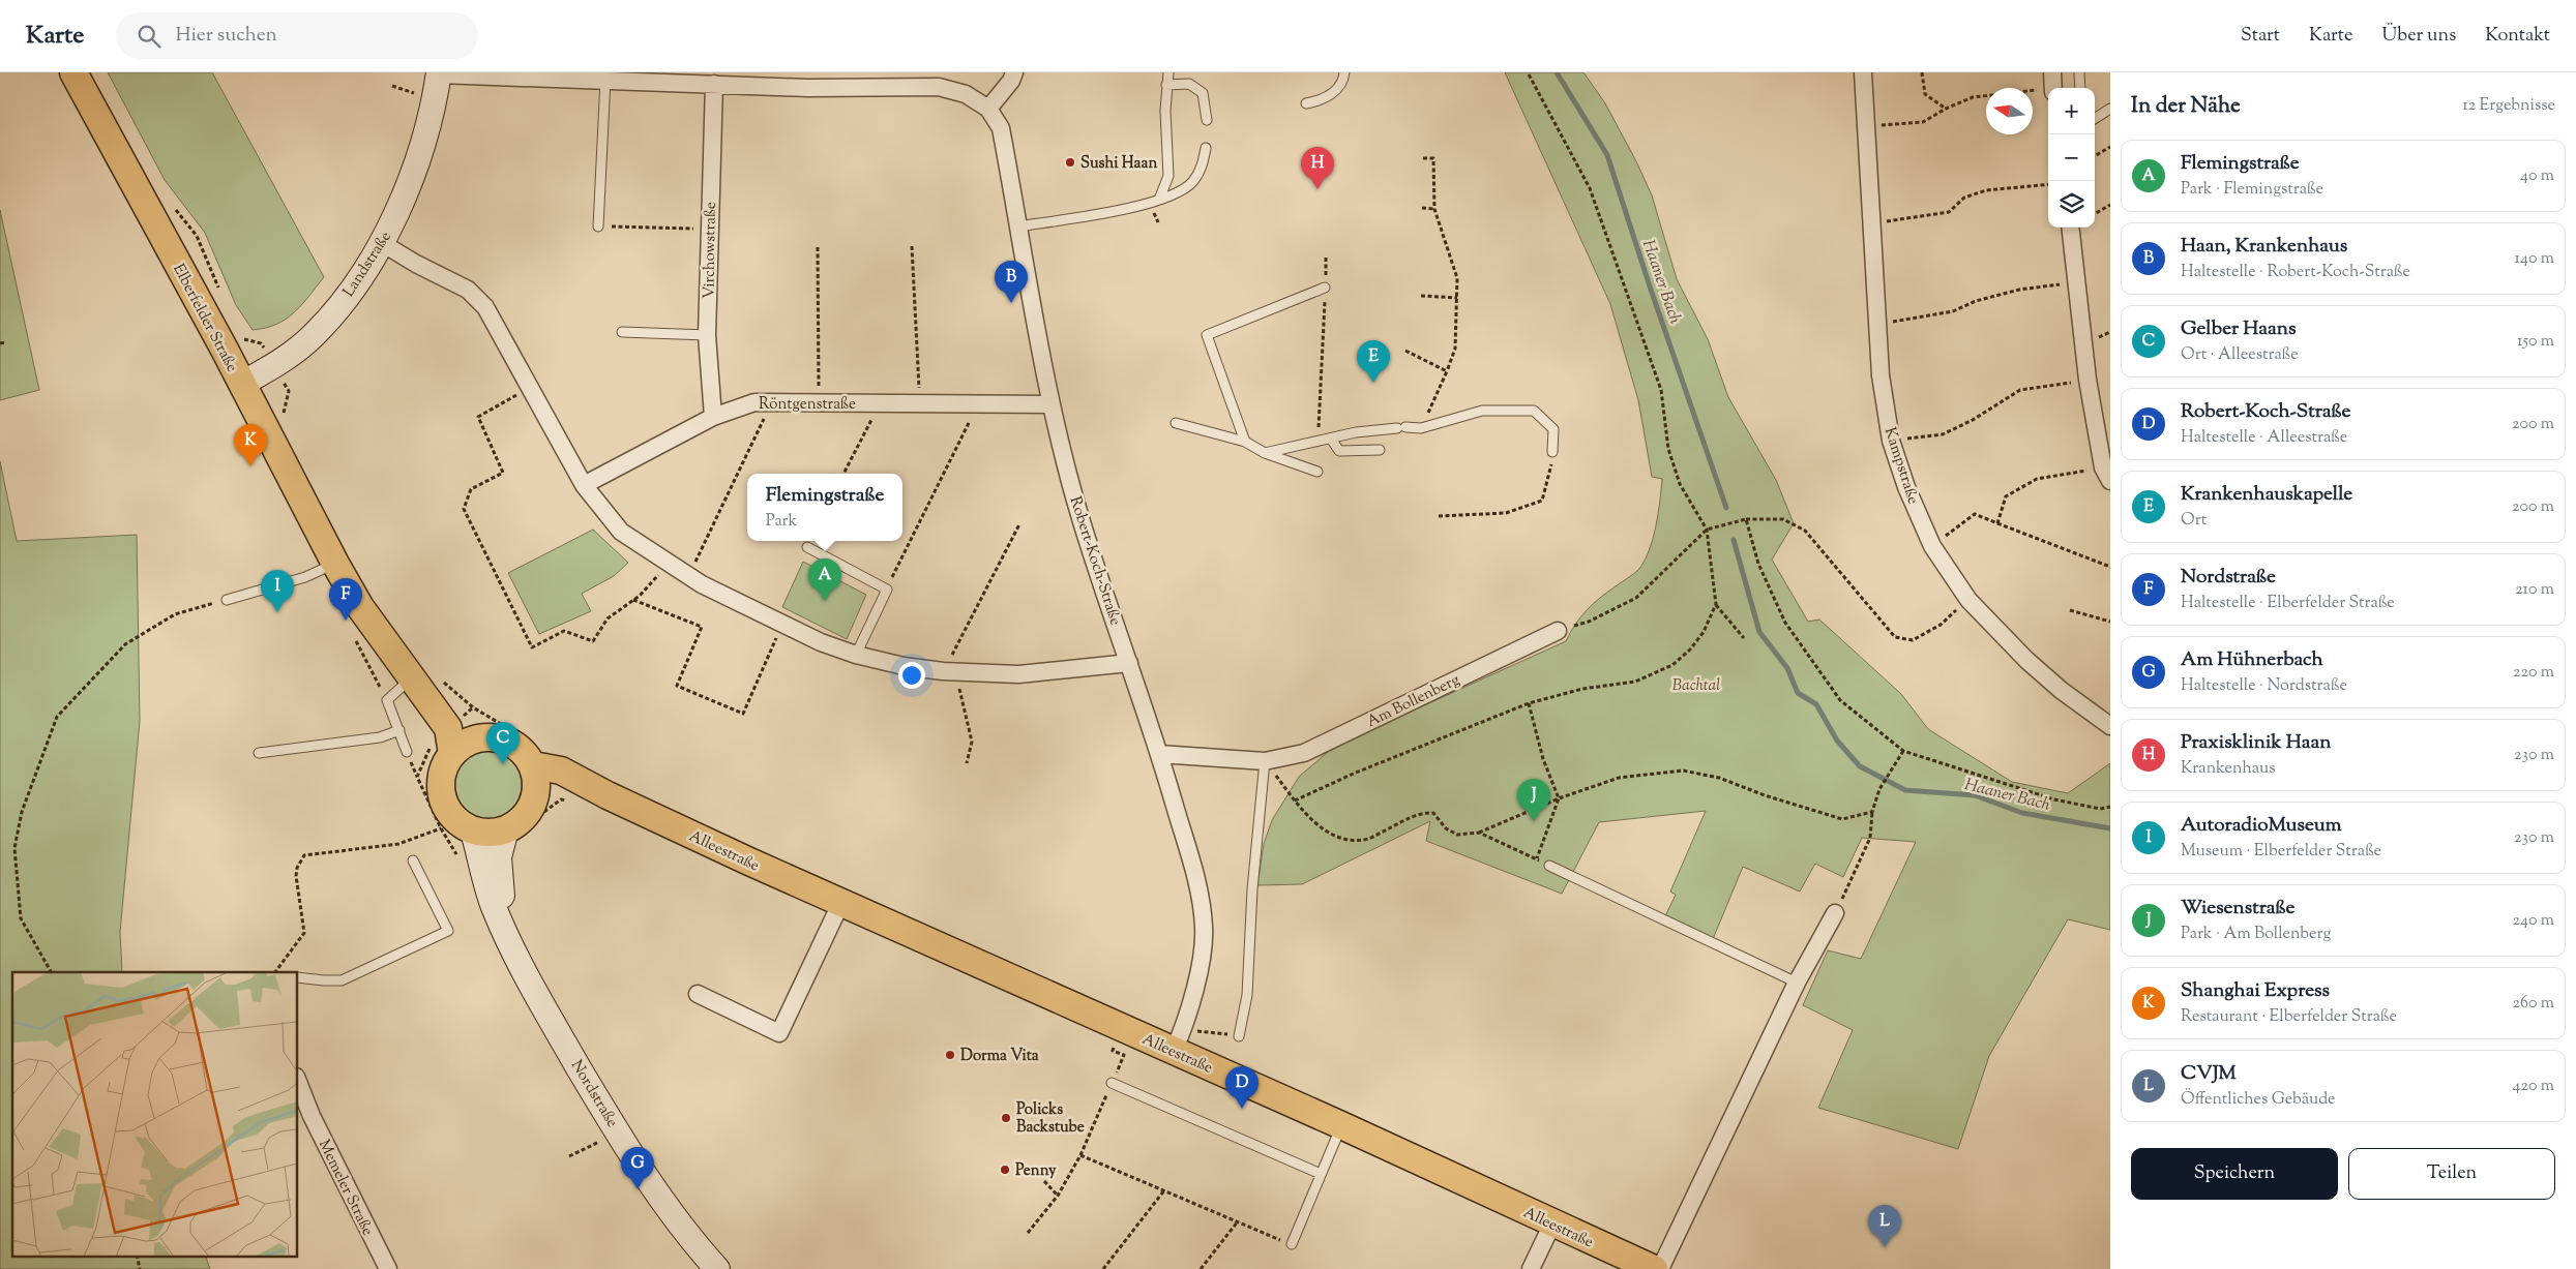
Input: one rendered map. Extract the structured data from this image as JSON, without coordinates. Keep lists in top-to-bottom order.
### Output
{
  "streets": {
    "main road": ["Elberfelder Straße", "Alleestraße"],
    "street": [
      "Virchowstraße",
      "Landstraße",
      "Röntgenstraße",
      "Kampstraße",
      "Robert-Koch-Straße",
      "Am Bollenberg",
      "Nordstraße",
      "Memeler Straße"
    ]
  },
  "crossings": [
    ["Virchowstraße", "Röntgenstraße"],
    ["Landstraße", "Elberfelder Straße"],
    ["Elberfelder Straße", "Alleestraße"],
    ["Elberfelder Straße", "Nordstraße"],
    ["Röntgenstraße", "Robert-Koch-Straße"],
    ["Robert-Koch-Straße", "Am Bollenberg"],
    ["Robert-Koch-Straße", "Alleestraße"],
    ["Alleestraße", "Nordstraße"]
  ],
  "water": ["Haaner Bach"],
  "parks": ["Bachtal"],
  "places": [
    "Sushi Haan",
    "Dorma Vita",
    "Policks Backstube",
    "Penny"
  ],
  "north": "left",
  "page": {
    "header": "Karte",
    "search": "Hier suchen",
    "nav": [
      "Start",
      "Karte",
      "Über uns",
      "Kontakt"
    ],
    "heading": ["In der Nähe", "12 Ergebnisse"],
    "map_buttons": ["+", "−"],
    "list": [
      {
        "mark": "A",
        "name": "Flemingstraße",
        "note": "Park · Flemingstraße",
        "value": "40 m"
      },
      {
        "mark": "B",
        "name": "Haan, Krankenhaus",
        "note": "Haltestelle · Robert-Koch-Straße",
        "value": "140 m"
      },
      {
        "mark": "C",
        "name": "Gelber Haans",
        "note": "Ort · Alleestraße",
        "value": "150 m"
      },
      {
        "mark": "D",
        "name": "Robert-Koch-Straße",
        "note": "Haltestelle · Alleestraße",
        "value": "200 m"
      },
      {
        "mark": "E",
        "name": "Krankenhauskapelle",
        "note": "Ort",
        "value": "200 m"
      },
      {
        "mark": "F",
        "name": "Nordstraße",
        "note": "Haltestelle · Elberfelder Straße",
        "value": "210 m"
      },
      {
        "mark": "G",
        "name": "Am Hühnerbach",
        "note": "Haltestelle · Nordstraße",
        "value": "220 m"
      },
      {
        "mark": "H",
        "name": "Praxisklinik Haan",
        "note": "Krankenhaus",
        "value": "230 m"
      },
      {
        "mark": "I",
        "name": "AutoradioMuseum",
        "note": "Museum · Elberfelder Straße",
        "value": "230 m"
      },
      {
        "mark": "J",
        "name": "Wiesenstraße",
        "note": "Park · Am Bollenberg",
        "value": "240 m"
      },
      {
        "mark": "K",
        "name": "Shanghai Express",
        "note": "Restaurant · Elberfelder Straße",
        "value": "260 m"
      },
      {
        "mark": "L",
        "name": "CVJM",
        "note": "Öffentliches Gebäude",
        "value": "420 m"
      }
    ],
    "pins": [
      "H",
      "B",
      "E",
      "K",
      "A",
      "I",
      "F",
      "C",
      "J",
      "D",
      "G",
      "L"
    ],
    "popup": ["Flemingstraße", "Park"],
    "buttons": ["Speichern", "Teilen"]
  }
}
